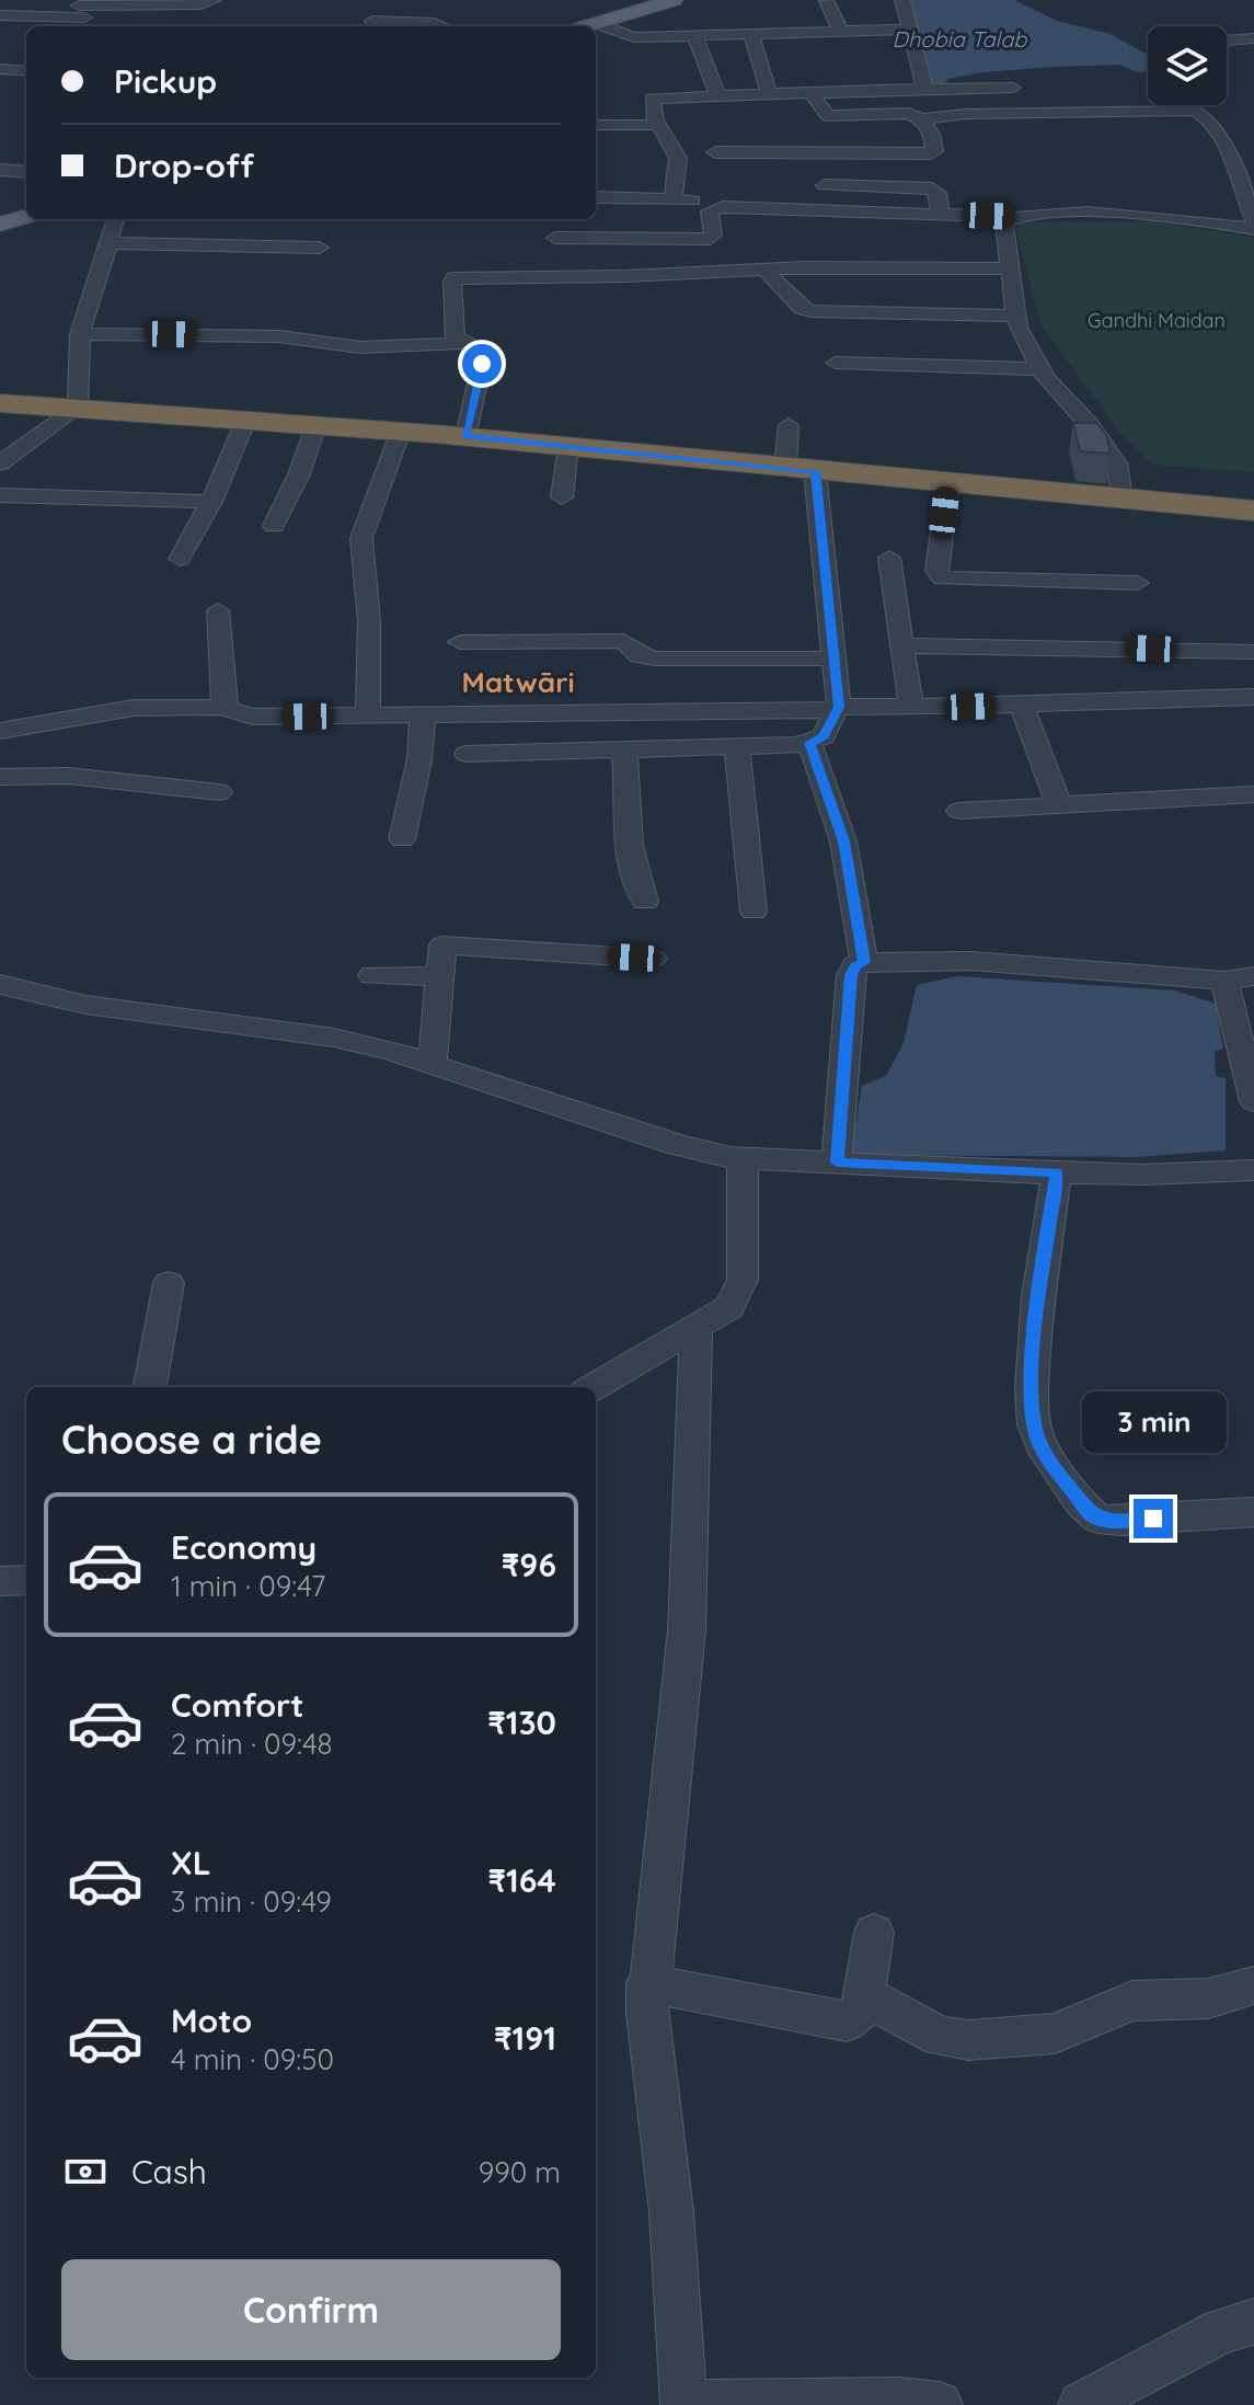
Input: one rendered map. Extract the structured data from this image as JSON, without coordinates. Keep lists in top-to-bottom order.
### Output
{
  "districts": ["Matwāri"],
  "water": ["Dhobia Talab"],
  "parks": ["Gandhi Maidan"],
  "page": {
    "banner": ["Pickup", "Drop-off"],
    "heading": "Choose a ride",
    "bubble": "3 min",
    "list": [
      {
        "name": "Economy",
        "note": "1 min · 09:47",
        "value": "₹96"
      },
      {
        "name": "Comfort",
        "note": "2 min · 09:48",
        "value": "₹130"
      },
      {
        "name": "XL",
        "note": "3 min · 09:49",
        "value": "₹164"
      },
      {
        "name": "Moto",
        "note": "4 min · 09:50",
        "value": "₹191"
      }
    ],
    "pay": ["Cash", "990 m"],
    "buttons": "Confirm"
  }
}
